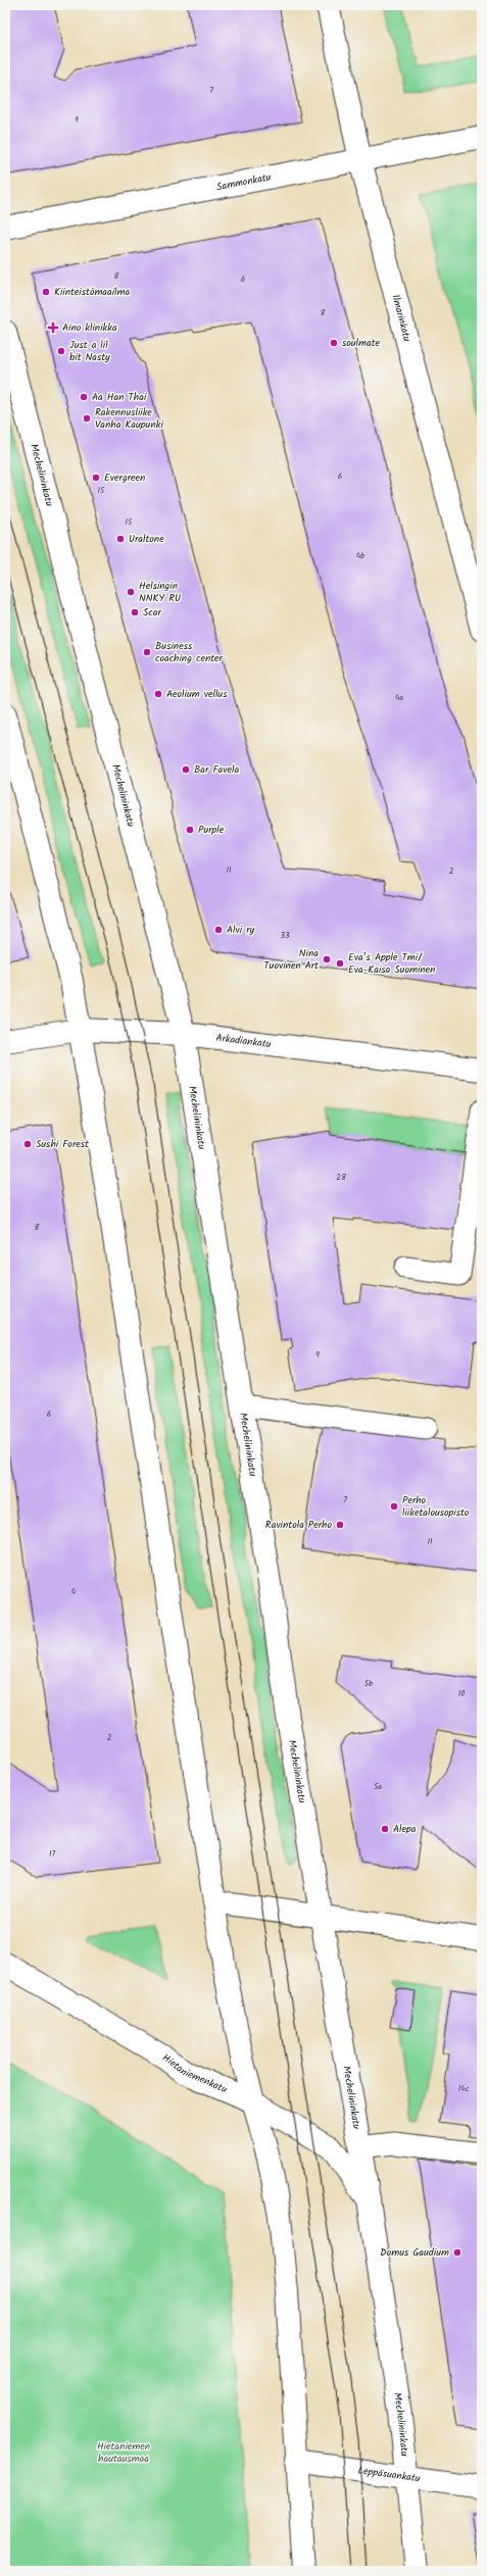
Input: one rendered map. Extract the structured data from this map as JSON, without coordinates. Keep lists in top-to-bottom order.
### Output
{
  "streets": {
    "main road": [
      "Sammonkatu",
      "Ilmarinkatu",
      "Mechelininkatu",
      "Arkadiankatu",
      "Hietaniemenkatu",
      "Leppäsuonkatu"
    ]
  },
  "crossings": [
    ["Sammonkatu", "Ilmarinkatu"],
    ["Mechelininkatu", "Arkadiankatu"],
    ["Mechelininkatu", "Hietaniemenkatu"],
    ["Mechelininkatu", "Leppäsuonkatu"]
  ],
  "parks": ["Hietaniemen hautausmaa"],
  "places": {
    "other": [
      "Kiinteistömaailma",
      "soulmate",
      "Just a lil bit Nasty",
      "Aa Han Thai",
      "Rakennusliike Vanha Kaupunki",
      "Evergreen",
      "Uraltone",
      "Helsingin NNKY RU",
      "Scar",
      "Business coaching center",
      "Aeolium vellus",
      "Bar Favela",
      "Purple",
      "Alvi ry",
      "Nina Tuovinen Art",
      "Eva’s Apple Tmi/ Eva-Kaisa Suominen",
      "Sushi Forest",
      "Perho liiketalousopisto",
      "Ravintola Perho",
      "Alepa",
      "Domus Gaudium"
    ],
    "health": ["Aino klinikka"]
  },
  "house_numbers": [
    "7",
    "9",
    "8",
    "6",
    "8",
    "6",
    "15",
    "15",
    "4b",
    "4a",
    "11",
    "2",
    "33",
    "28",
    "8",
    "9",
    "6",
    "7",
    "11",
    "4",
    "5b",
    "10",
    "2",
    "5a",
    "17",
    "14c"
  ]
}
